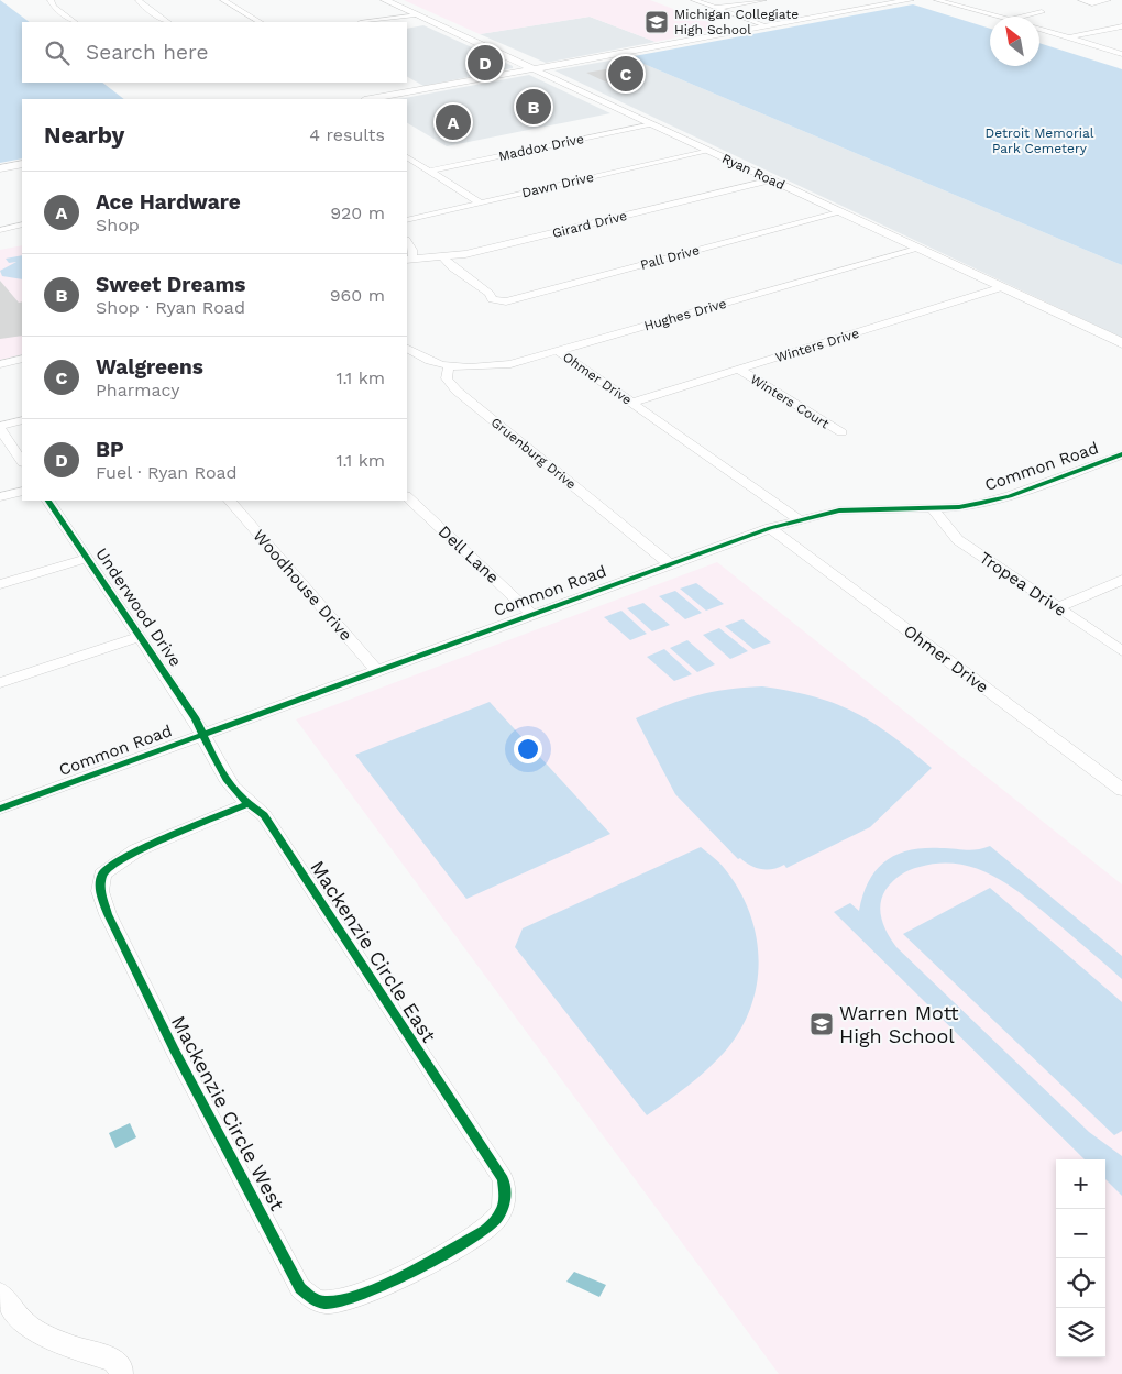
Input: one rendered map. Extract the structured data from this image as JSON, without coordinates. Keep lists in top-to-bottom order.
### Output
{
  "streets": {
    "main road": ["Ryan Road"],
    "street": [
      "Maddox Drive",
      "Dawn Drive",
      "Girard Drive",
      "Pall Drive",
      "Hughes Drive",
      "Winters Drive",
      "Ohmer Drive",
      "Winters Court",
      "Gruenburg Drive",
      "Common Road",
      "Dell Lane",
      "Tropea Drive",
      "Woodhouse Drive",
      "Underwood Drive",
      "Mackenzie Circle East",
      "Mackenzie Circle West"
    ]
  },
  "crossings": [
    ["Maddox Drive", "Ryan Road"],
    ["Ryan Road", "Dawn Drive"],
    ["Ryan Road", "Girard Drive"],
    ["Ryan Road", "Pall Drive"],
    ["Ryan Road", "Hughes Drive"],
    ["Ryan Road", "Winters Drive"],
    ["Girard Drive", "Pall Drive"],
    ["Hughes Drive", "Ohmer Drive"],
    ["Hughes Drive", "Gruenburg Drive"],
    ["Winters Drive", "Ohmer Drive"],
    ["Winters Drive", "Winters Court"],
    ["Ohmer Drive", "Common Road"],
    ["Gruenburg Drive", "Common Road"],
    ["Common Road", "Dell Lane"],
    ["Common Road", "Tropea Drive"],
    ["Common Road", "Woodhouse Drive"],
    ["Common Road", "Underwood Drive"],
    ["Common Road", "Mackenzie Circle East"],
    ["Underwood Drive", "Mackenzie Circle East"],
    ["Mackenzie Circle East", "Mackenzie Circle West"]
  ],
  "parks": ["Detroit Memorial Park Cemetery"],
  "places": {
    "school or university": ["Michigan Collegiate High School", "Warren Mott High School"]
  },
  "north": "top left",
  "page": {
    "search": "Search here",
    "pins": [
      "D",
      "C",
      "B",
      "A"
    ],
    "heading": ["Nearby", "4 results"],
    "list": [
      {
        "mark": "A",
        "name": "Ace Hardware",
        "note": "Shop",
        "value": "920 m"
      },
      {
        "mark": "B",
        "name": "Sweet Dreams",
        "note": "Shop · Ryan Road",
        "value": "960 m"
      },
      {
        "mark": "C",
        "name": "Walgreens",
        "note": "Pharmacy",
        "value": "1.1 km"
      },
      {
        "mark": "D",
        "name": "BP",
        "note": "Fuel · Ryan Road",
        "value": "1.1 km"
      }
    ],
    "map_buttons": ["+", "−"]
  }
}
